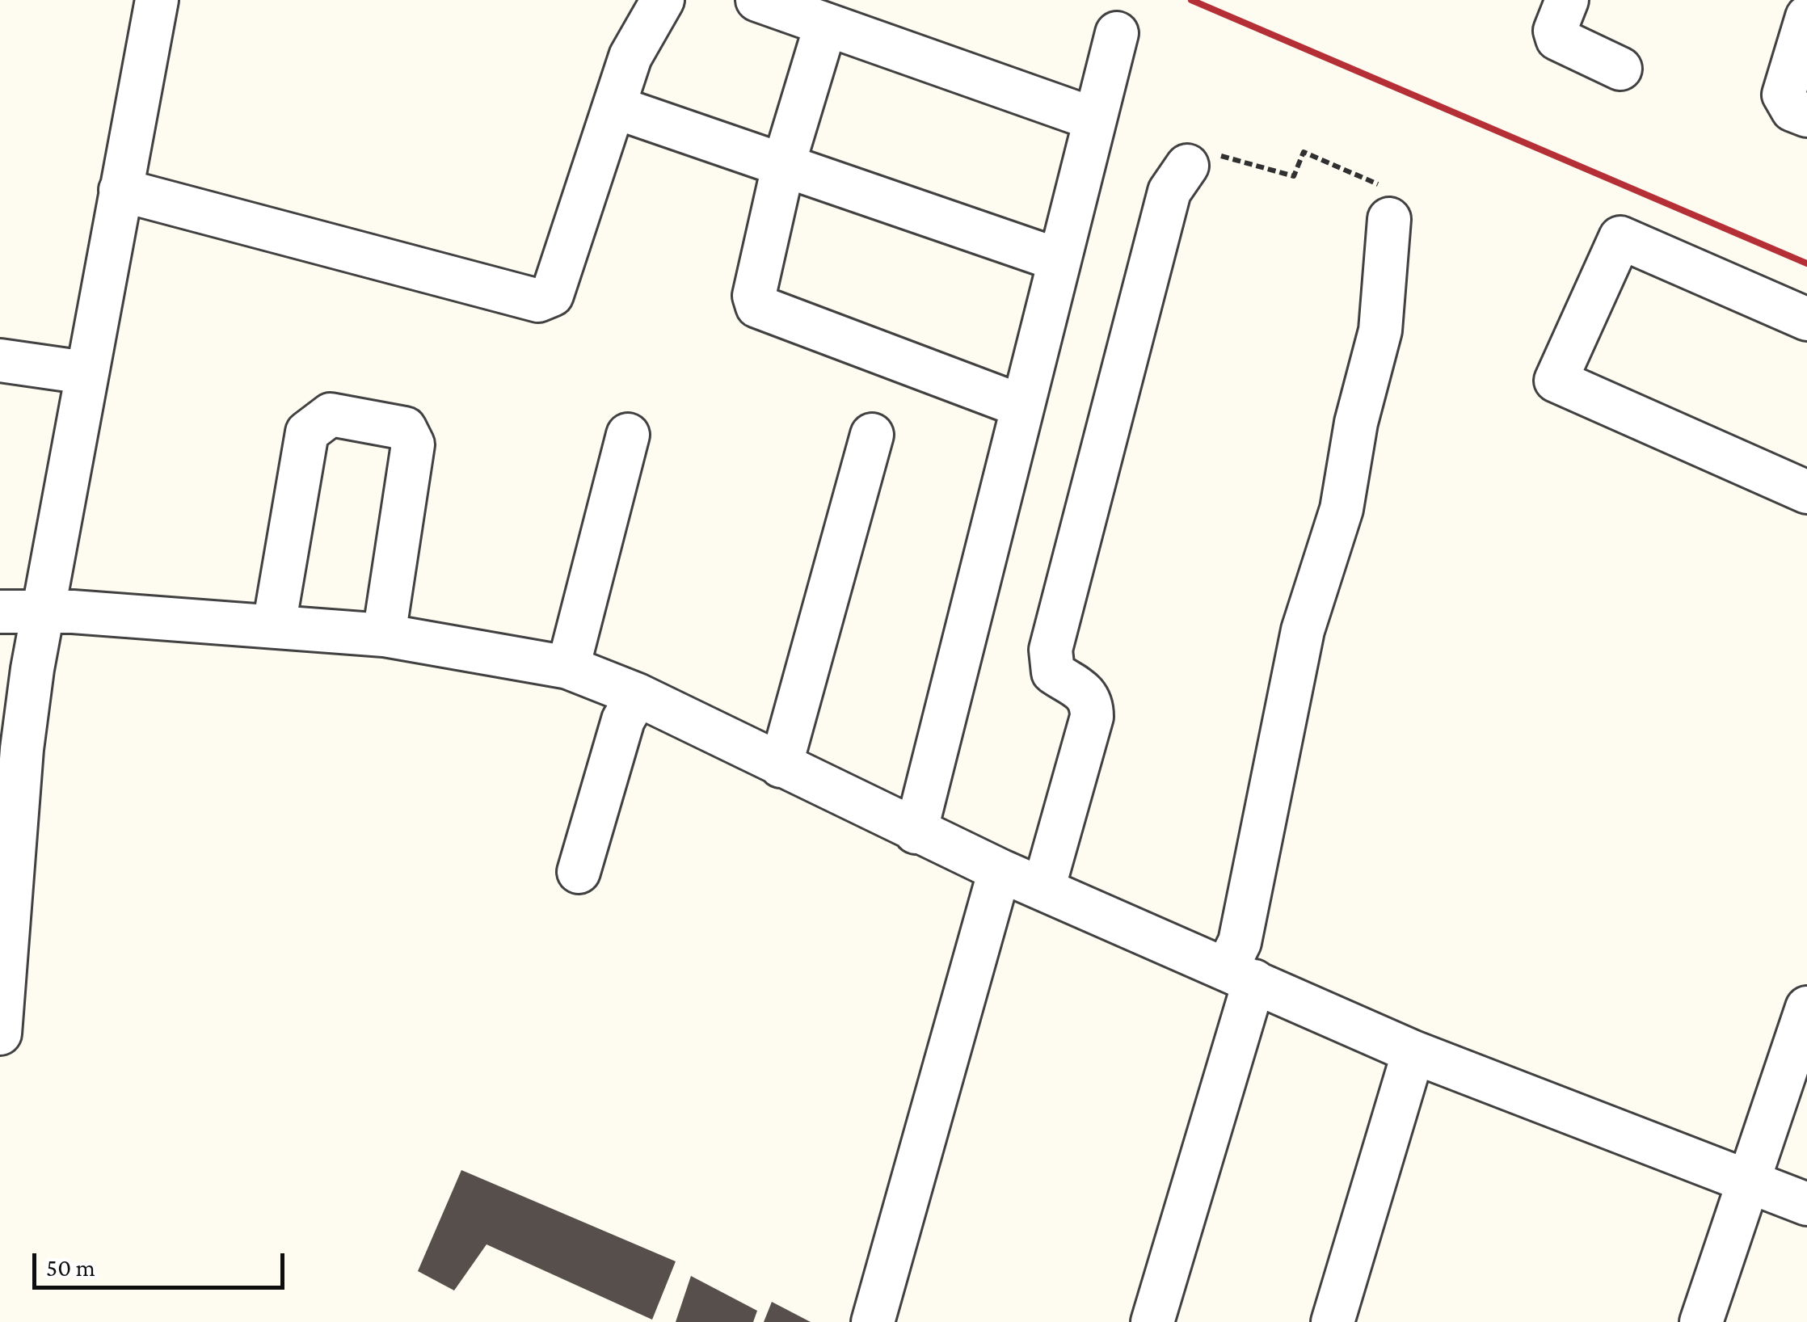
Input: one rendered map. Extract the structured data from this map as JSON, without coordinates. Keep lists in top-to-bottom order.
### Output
{
  "scale_bar": "50 m"
}
